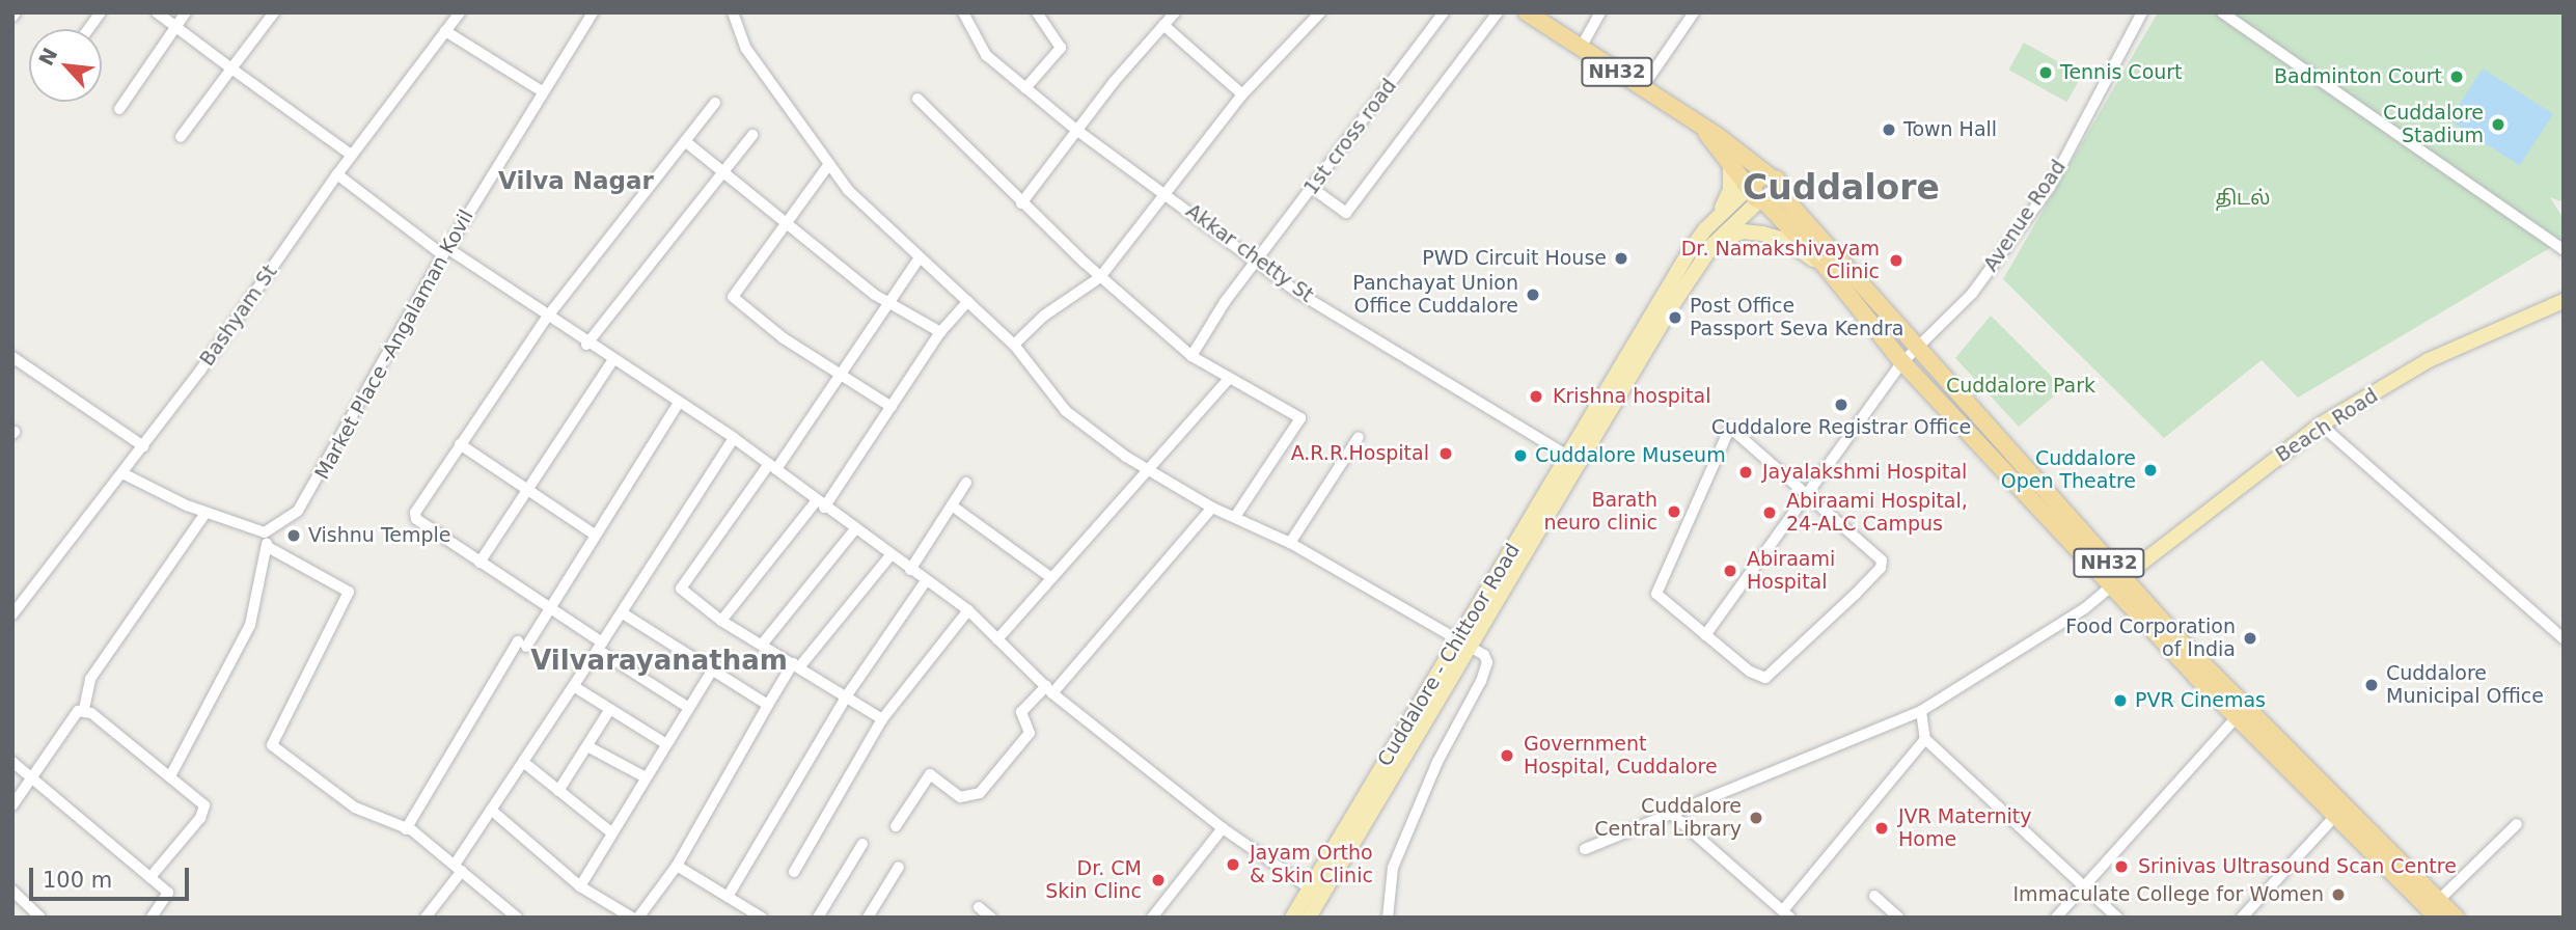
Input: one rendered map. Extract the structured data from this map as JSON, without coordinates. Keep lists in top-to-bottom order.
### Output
{
  "streets": {
    "highway": ["NH32"],
    "main road": ["Beach Road", "Cuddalore - Chittoor Road"],
    "street": [
      "1st cross road",
      "Avenue Road",
      "Akkar chetty St",
      "Bashyam St",
      "Market Place -Angalaman Kovil"
    ]
  },
  "crossings": [
    ["NH32", "Avenue Road"],
    ["NH32", "Beach Road"],
    ["NH32", "Cuddalore - Chittoor Road"],
    ["1st cross road", "Akkar chetty St"],
    ["Akkar chetty St", "Cuddalore - Chittoor Road"]
  ],
  "districts": ["Vilva Nagar", "Cuddalore", "Vilvarayanatham"],
  "parks": ["திடல்", "Cuddalore Park"],
  "places": [
    "Tennis Court",
    "Badminton Court",
    "Cuddalore Stadium",
    "Town Hall",
    "PWD Circuit House",
    "Dr. Namakshivayam Clinic",
    "Panchayat Union Office Cuddalore",
    "Post Office Passport Seva Kendra",
    "Krishna hospital",
    "Cuddalore Registrar Office",
    "A.R.R.Hospital",
    "Cuddalore Museum",
    "Cuddalore Open Theatre",
    "Jayalakshmi Hospital",
    "Barath neuro clinic",
    "Abiraami Hospital, 24-ALC Campus",
    "Vishnu Temple",
    "Abiraami Hospital",
    "Food Corporation of India",
    "Cuddalore Municipal Office",
    "PVR Cinemas",
    "Government Hospital, Cuddalore",
    "Cuddalore Central Library",
    "JVR Maternity Home",
    "Jayam Ortho & Skin Clinic",
    "Srinivas Ultrasound Scan Centre",
    "Dr. CM Skin Clinc",
    "Immaculate College for Women"
  ],
  "scale_bar": "100 m",
  "north": "top left"
}
